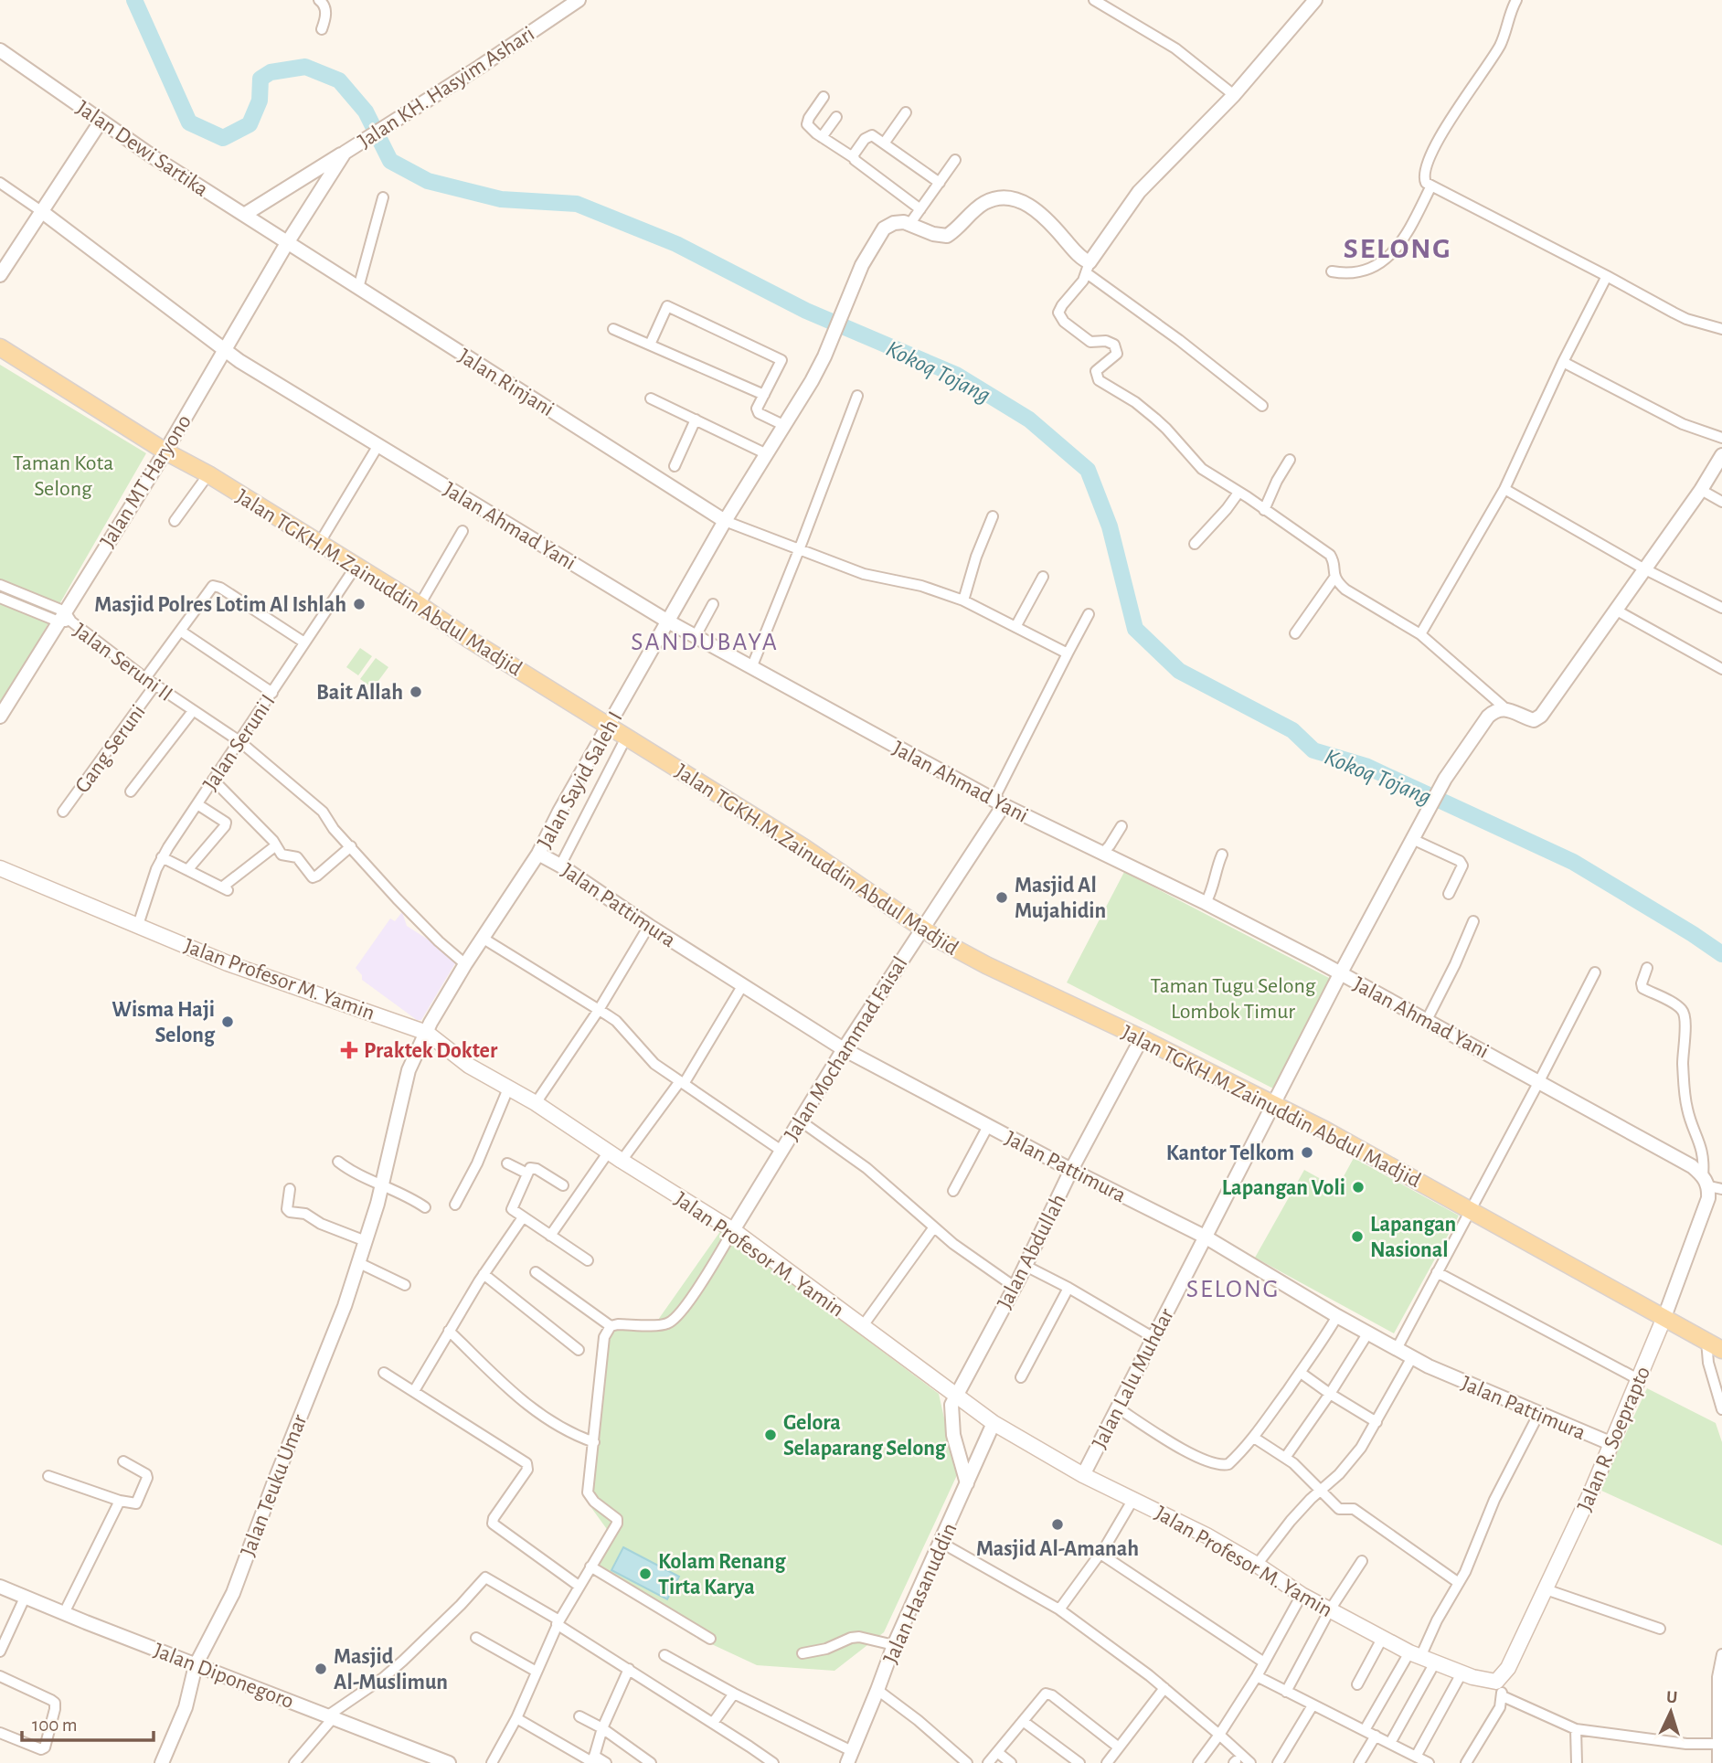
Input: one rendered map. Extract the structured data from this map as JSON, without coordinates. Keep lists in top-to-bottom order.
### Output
{
  "streets": {
    "main road": ["Jalan TGKH.M.Zainuddin Abdul Madjid", "Jalan Profesor M. Yamin", "Jalan R. Soeprapto"],
    "street": [
      "Jalan KH. Hasyim Ashari",
      "Jalan Dewi Sartika",
      "Jalan Rinjani",
      "Jalan MT Haryono",
      "Jalan Ahmad Yani",
      "Jalan Seruni II",
      "Jalan Seruni I",
      "Gang Seruni",
      "Jalan Sayid Saleh I",
      "Jalan Pattimura",
      "Jalan Mochammad Faisal",
      "Jalan Abdullah",
      "Jalan Lalu Muhdar",
      "Jalan Teuku Umar",
      "Jalan Hasanuddin",
      "Jalan Diponegoro"
    ]
  },
  "crossings": [
    ["Jalan KH. Hasyim Ashari", "Jalan Dewi Sartika"],
    ["Jalan KH. Hasyim Ashari", "Jalan Rinjani"],
    ["Jalan KH. Hasyim Ashari", "Jalan MT Haryono"],
    ["Jalan Dewi Sartika", "Jalan Rinjani"],
    ["Jalan Dewi Sartika", "Jalan MT Haryono"],
    ["Jalan Rinjani", "Jalan MT Haryono"],
    ["Jalan Rinjani", "Jalan Sayid Saleh I"],
    ["Jalan MT Haryono", "Jalan Ahmad Yani"],
    ["Jalan MT Haryono", "Jalan TGKH.M.Zainuddin Abdul Madjid"],
    ["Jalan MT Haryono", "Jalan Seruni II"],
    ["Jalan Ahmad Yani", "Jalan Sayid Saleh I"],
    ["Jalan Ahmad Yani", "Jalan Mochammad Faisal"],
    ["Jalan Ahmad Yani", "Jalan Lalu Muhdar"],
    ["Jalan Ahmad Yani", "Jalan R. Soeprapto"],
    ["Jalan TGKH.M.Zainuddin Abdul Madjid", "Jalan Seruni I"],
    ["Jalan TGKH.M.Zainuddin Abdul Madjid", "Jalan Sayid Saleh I"],
    ["Jalan TGKH.M.Zainuddin Abdul Madjid", "Jalan Mochammad Faisal"],
    ["Jalan TGKH.M.Zainuddin Abdul Madjid", "Jalan Abdullah"],
    ["Jalan TGKH.M.Zainuddin Abdul Madjid", "Jalan Lalu Muhdar"],
    ["Jalan TGKH.M.Zainuddin Abdul Madjid", "Jalan R. Soeprapto"],
    ["Jalan Seruni II", "Jalan Seruni I"],
    ["Jalan Seruni II", "Gang Seruni"],
    ["Jalan Seruni II", "Jalan Sayid Saleh I"],
    ["Jalan Seruni I", "Jalan Profesor M. Yamin"],
    ["Jalan Sayid Saleh I", "Jalan Pattimura"],
    ["Jalan Sayid Saleh I", "Jalan Profesor M. Yamin"],
    ["Jalan Sayid Saleh I", "Jalan Teuku Umar"],
    ["Jalan Pattimura", "Jalan Mochammad Faisal"],
    ["Jalan Pattimura", "Jalan Abdullah"],
    ["Jalan Pattimura", "Jalan Lalu Muhdar"],
    ["Jalan Pattimura", "Jalan R. Soeprapto"],
    ["Jalan Profesor M. Yamin", "Jalan Mochammad Faisal"],
    ["Jalan Profesor M. Yamin", "Jalan Abdullah"],
    ["Jalan Profesor M. Yamin", "Jalan Lalu Muhdar"],
    ["Jalan Profesor M. Yamin", "Jalan R. Soeprapto"],
    ["Jalan Profesor M. Yamin", "Jalan Hasanuddin"],
    ["Jalan Teuku Umar", "Jalan Diponegoro"]
  ],
  "districts": ["SELONG", "SANDUBAYA", "SELONG"],
  "water": ["Kokoq Tojang"],
  "parks": ["Taman Kota Selong", "Taman Tugu Selong Lombok Timur"],
  "places": {
    "other": [
      "Masjid Polres Lotim Al Ishlah",
      "Bait Allah",
      "Masjid Al Mujahidin",
      "Wisma Haji Selong",
      "Kantor Telkom",
      "Lapangan Voli",
      "Lapangan Nasional",
      "Gelora Selaparang Selong",
      "Masjid Al-Amanah",
      "Kolam Renang Tirta Karya",
      "Masjid Al-Muslimun"
    ],
    "health": ["Praktek Dokter"]
  },
  "scale_bar": "100 m",
  "north": "top"
}
